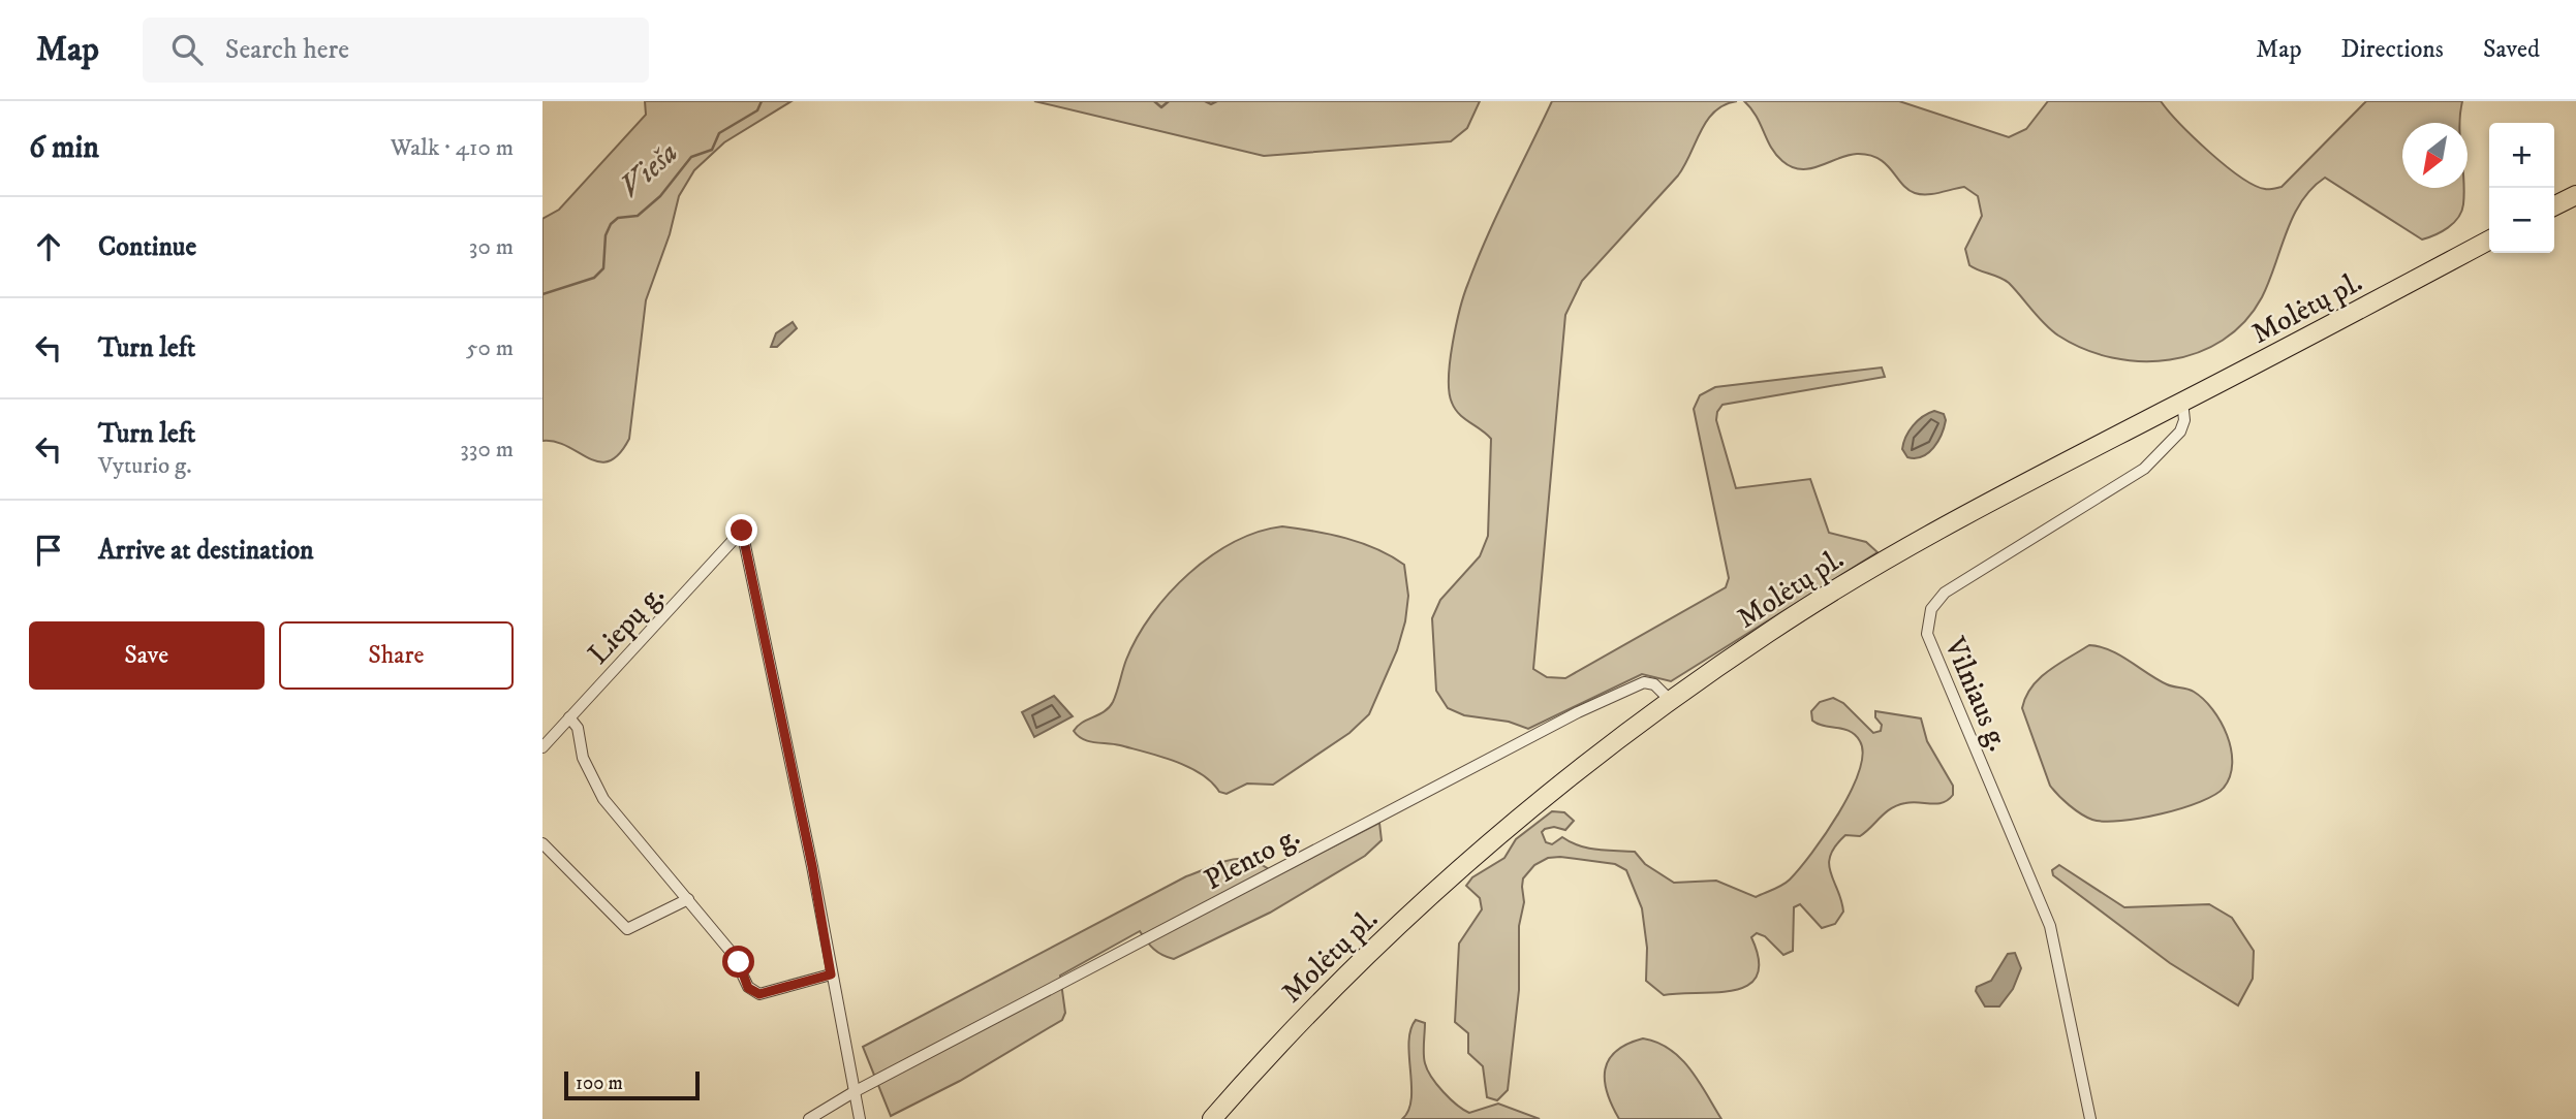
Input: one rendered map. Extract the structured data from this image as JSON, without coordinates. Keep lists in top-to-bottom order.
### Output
{
  "streets": {
    "highway": ["Molėtų pl."],
    "street": ["Liepų g.", "Vilniaus g.", "Plento g."]
  },
  "crossings": [
    ["Molėtų pl.", "Vilniaus g."],
    ["Molėtų pl.", "Plento g."]
  ],
  "water": ["Vieša"],
  "scale_bar": "100 m",
  "north": "bottom left",
  "page": {
    "header": "Map",
    "search": "Search here",
    "nav": ["Map", "Directions", "Saved"],
    "heading": ["6 min", "Walk · 410 m"],
    "map_buttons": ["+", "−"],
    "list": [
      ["Continue", "30 m"],
      ["Turn left", "50 m"],
      ["Turn left", "Vyturio g.", "330 m"],
      "Arrive at destination"
    ],
    "buttons": ["Save", "Share"],
    "scale": "100 m"
  }
}
